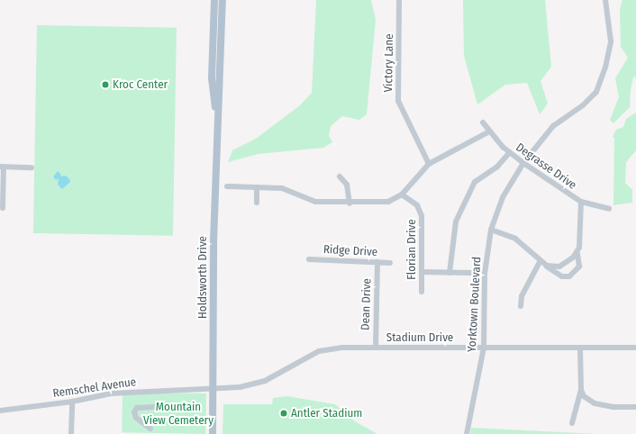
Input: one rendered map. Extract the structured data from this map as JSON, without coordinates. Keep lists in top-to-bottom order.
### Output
{
  "streets": {
    "main road": ["Holdsworth Drive"],
    "street": [
      "Victory Lane",
      "Degrasse Drive",
      "Florian Drive",
      "Ridge Drive",
      "Dean Drive",
      "Yorktown Boulevard",
      "Stadium Drive",
      "Remschel Avenue"
    ]
  },
  "crossings": [
    ["Degrasse Drive", "Yorktown Boulevard"],
    ["Ridge Drive", "Dean Drive"],
    ["Holdsworth Drive", "Stadium Drive"],
    ["Holdsworth Drive", "Remschel Avenue"],
    ["Dean Drive", "Stadium Drive"],
    ["Yorktown Boulevard", "Stadium Drive"],
    ["Stadium Drive", "Remschel Avenue"]
  ],
  "parks": ["Mountain View Cemetery"],
  "places": ["Kroc Center", "Antler Stadium"]
}
